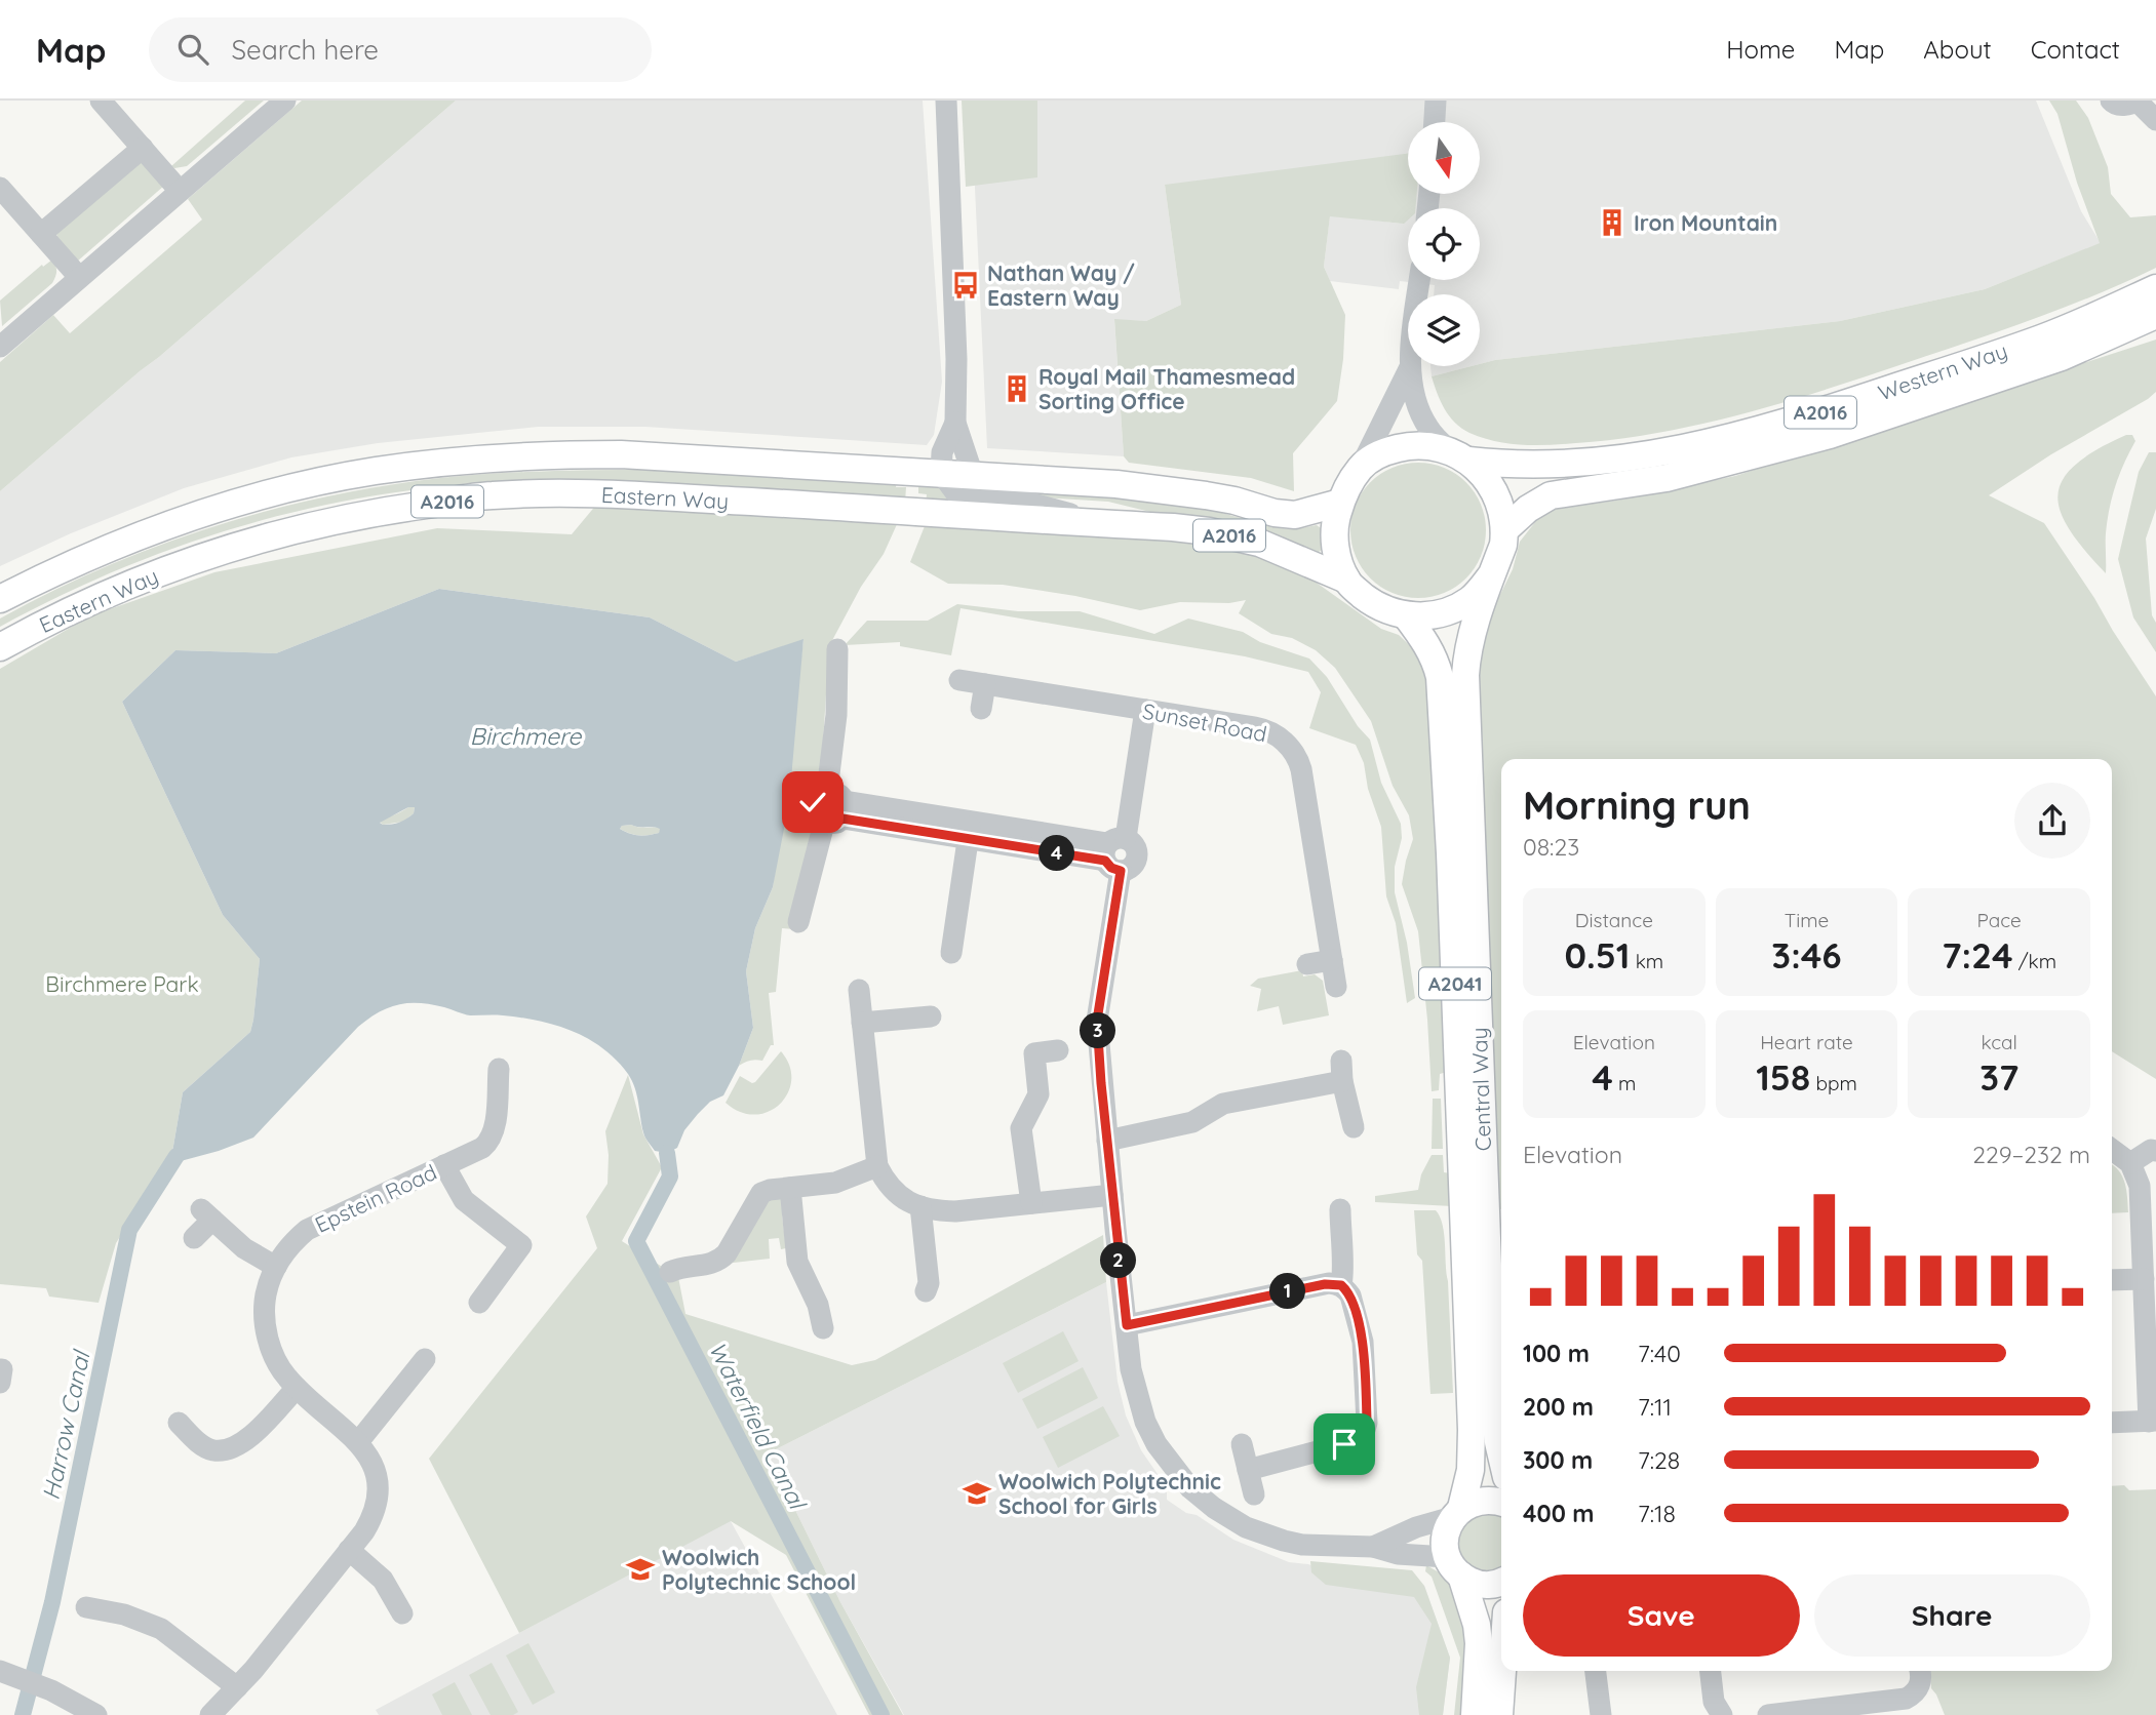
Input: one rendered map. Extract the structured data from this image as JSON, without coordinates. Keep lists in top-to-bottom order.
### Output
{
  "streets": {
    "main road": [
      "Western Way",
      "A2016",
      "Eastern Way",
      "A2041",
      "Central Way"
    ],
    "street": ["Sunset Road", "Epstein Road"]
  },
  "crossings": [
    ["Western Way", "Eastern Way"],
    ["Western Way", "Central Way"],
    ["Eastern Way", "Central Way"]
  ],
  "water": ["Birchmere", "Waterfield Canal", "Harrow Canal"],
  "parks": ["Birchmere Park"],
  "places": {
    "building": ["Iron Mountain", "Royal Mail Thamesmead Sorting Office"],
    "bus stop": ["Nathan Way / Eastern Way"],
    "school or university": ["Woolwich Polytechnic School for Girls", "Woolwich Polytechnic School"]
  },
  "north": "bottom",
  "page": {
    "header": "Map",
    "search": "Search here",
    "nav": [
      "Home",
      "Map",
      "About",
      "Contact"
    ],
    "heading": ["Morning run", "08:23"],
    "pins": [
      "4",
      "3",
      "2",
      "1"
    ],
    "stats": [
      ["Distance", "0.51 km"],
      ["Time", "3:46"],
      ["Pace", "7:24 /km"],
      ["Elevation", "4 m"],
      ["Heart rate", "158 bpm"],
      ["kcal", "37"]
    ],
    "chart": ["Elevation", "229–232 m"],
    "list": [
      {
        "name": "100 m",
        "note": "7:40"
      },
      {
        "name": "200 m",
        "note": "7:11"
      },
      {
        "name": "300 m",
        "note": "7:28"
      },
      {
        "name": "400 m",
        "note": "7:18"
      }
    ],
    "buttons": ["Save", "Share"]
  }
}
